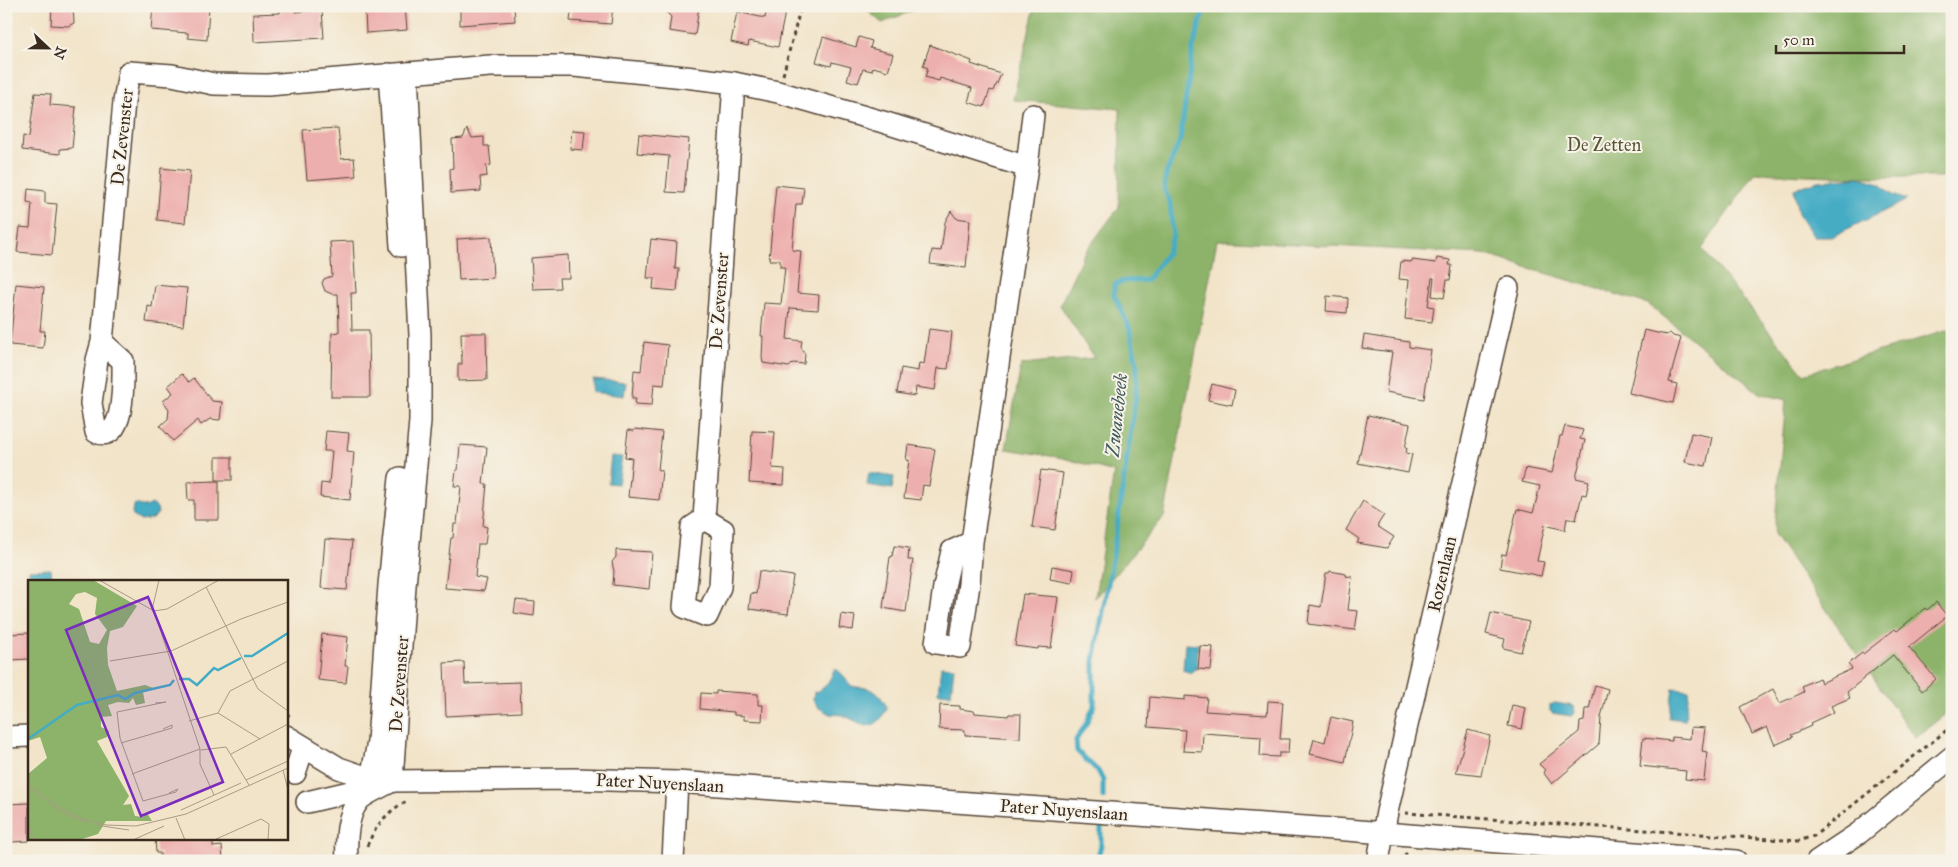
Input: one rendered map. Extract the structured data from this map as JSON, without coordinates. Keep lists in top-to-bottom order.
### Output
{
  "streets": {
    "street": ["De Zevenster", "Rozenlaan", "Pater Nuyenslaan"]
  },
  "crossings": [
    ["De Zevenster", "Pater Nuyenslaan"],
    ["Rozenlaan", "Pater Nuyenslaan"]
  ],
  "water": ["Zwanebeek"],
  "parks": ["De Zetten"],
  "scale_bar": "50 m",
  "north": "right"
}
